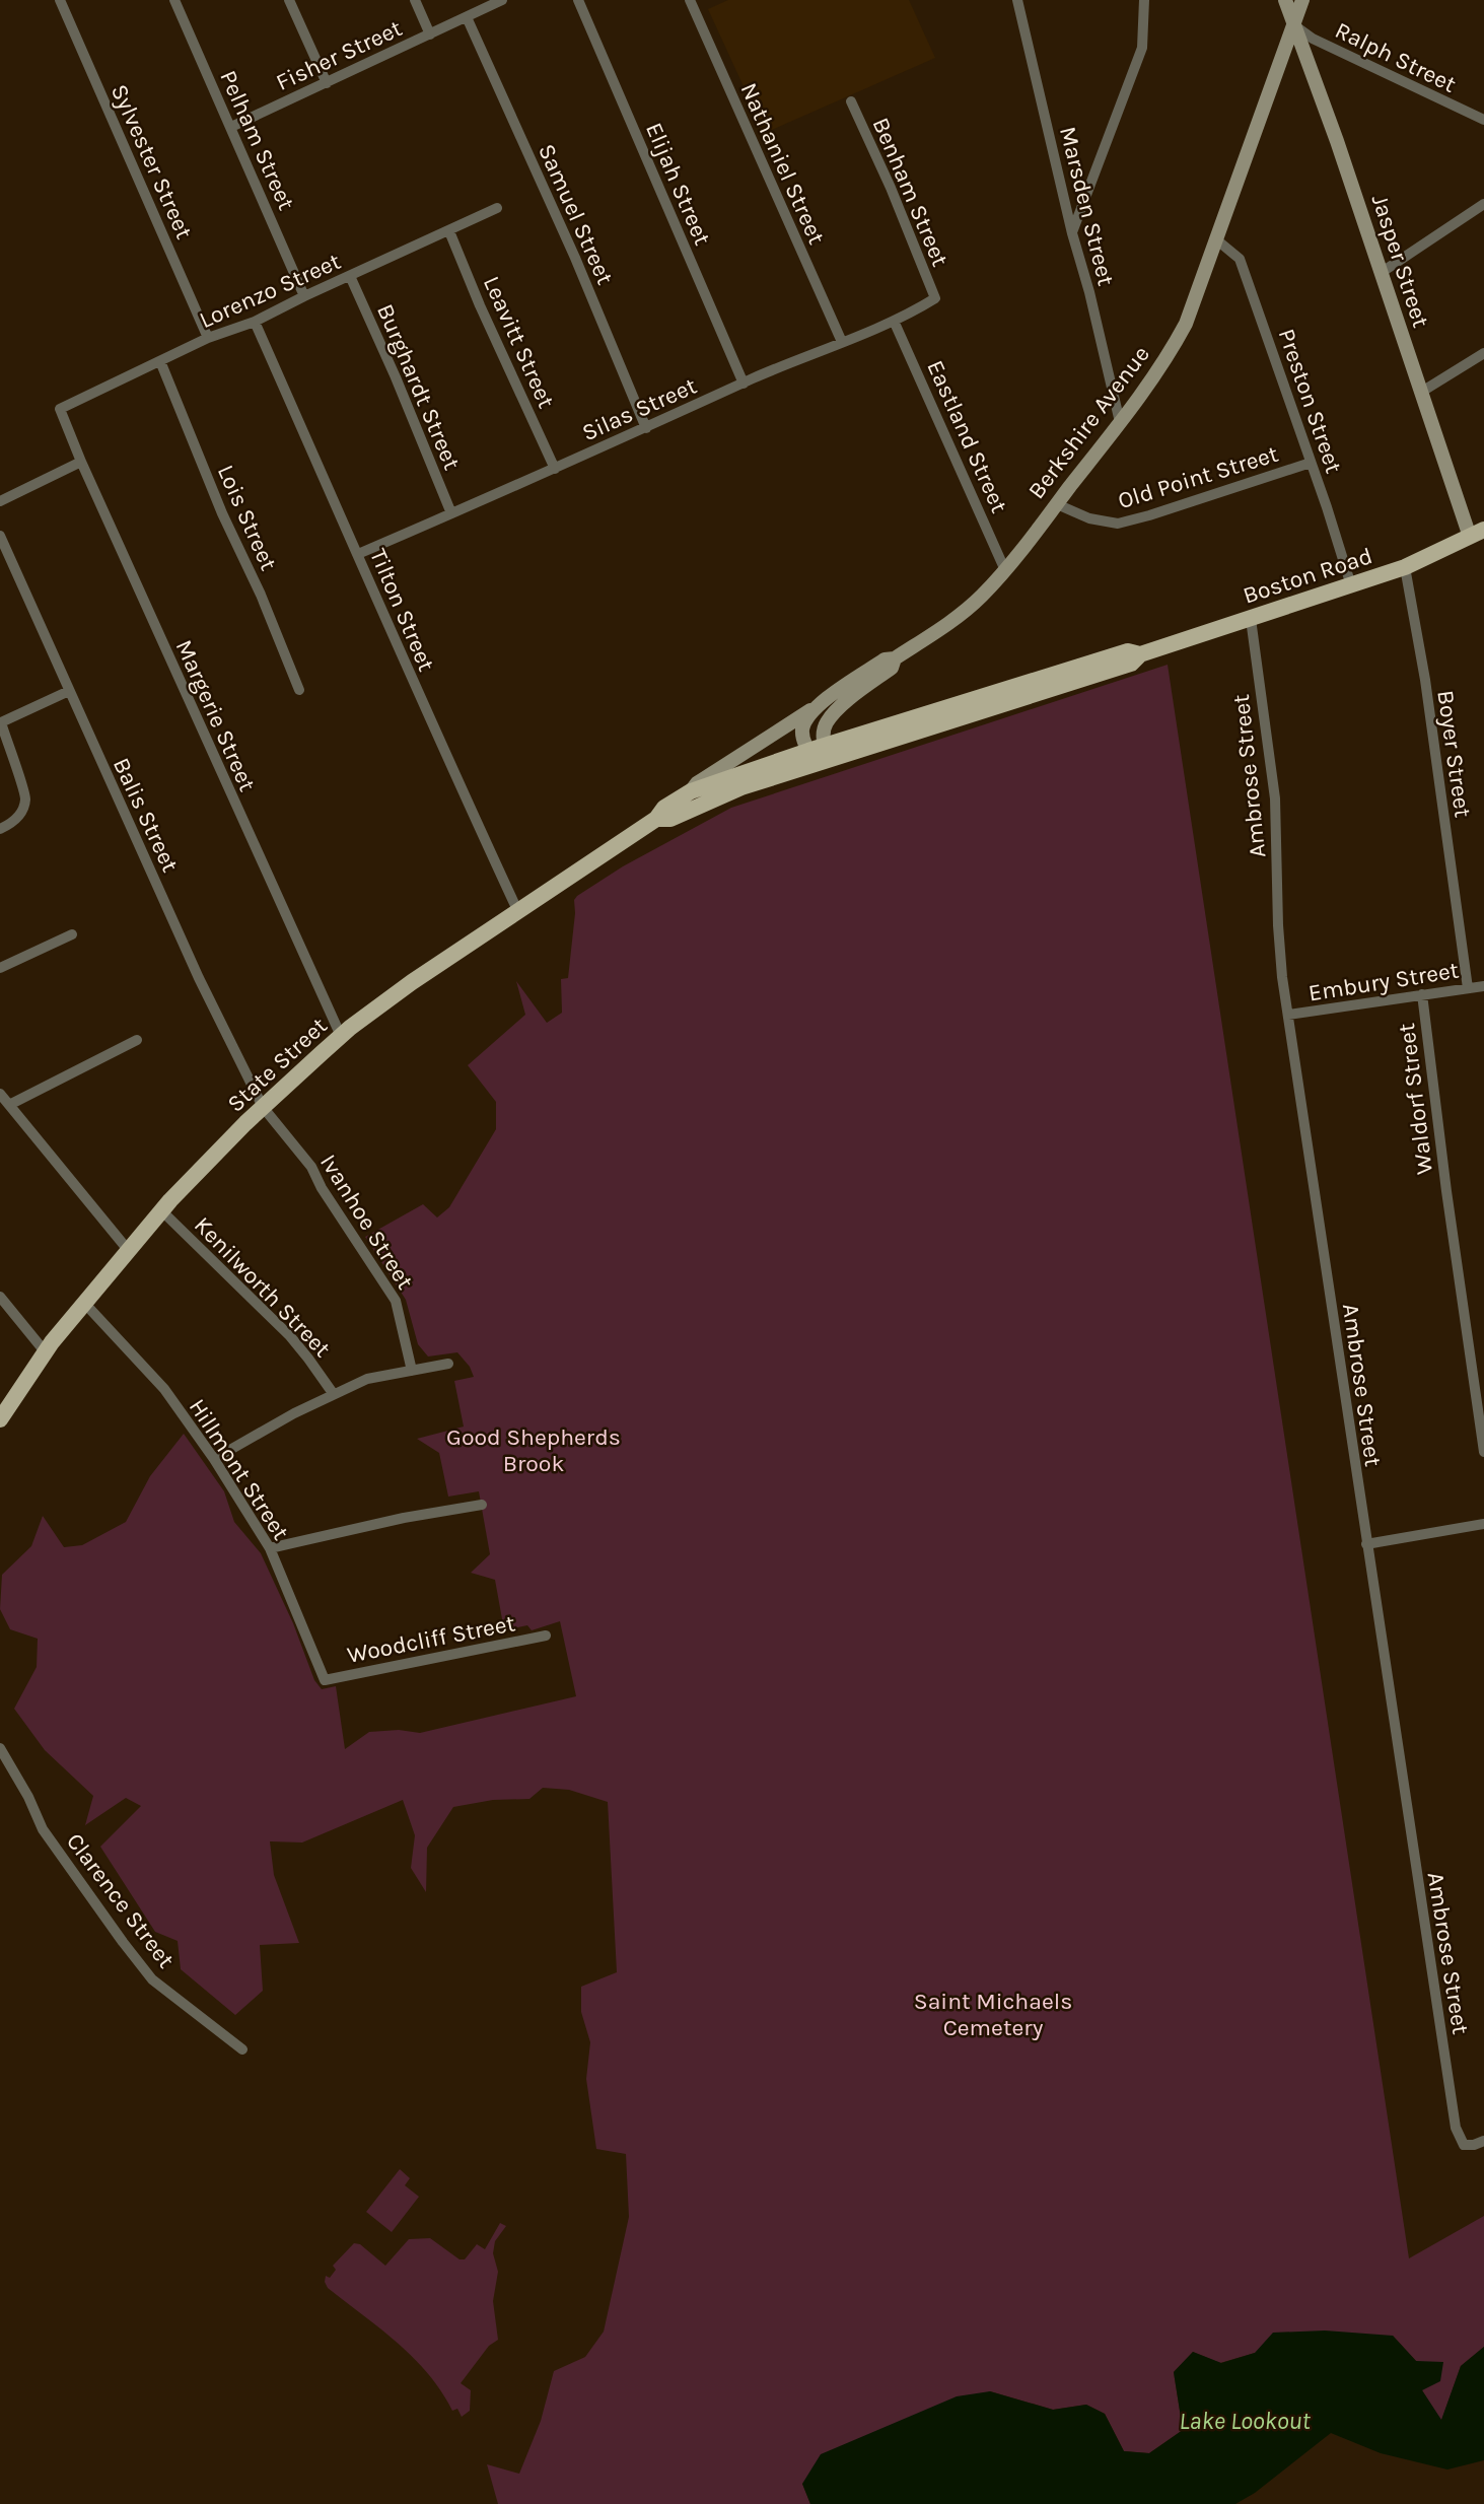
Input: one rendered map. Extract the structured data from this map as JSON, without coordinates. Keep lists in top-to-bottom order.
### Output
{
  "streets": {
    "main road": [
      "Jasper Street",
      "Berkshire Avenue",
      "Boston Road",
      "State Street"
    ],
    "street": [
      "Fisher Street",
      "Ralph Street",
      "Pelham Street",
      "Sylvester Street",
      "Nathaniel Street",
      "Elijah Street",
      "Benham Street",
      "Marsden Street",
      "Samuel Street",
      "Lorenzo Street",
      "Leavitt Street",
      "Burghardt Street",
      "Preston Street",
      "Silas Street",
      "Eastland Street",
      "Old Point Street",
      "Lois Street",
      "Tilton Street",
      "Margerie Street",
      "Boyer Street",
      "Ambrose Street",
      "Balis Street",
      "Embury Street",
      "Waldorf Street",
      "Ivanhoe Street",
      "Kenilworth Street",
      "Hillmont Street",
      "Woodcliff Street",
      "Clarence Street"
    ]
  },
  "crossings": [
    ["Fisher Street", "Pelham Street"],
    ["Fisher Street", "Samuel Street"],
    ["Ralph Street", "Jasper Street"],
    ["Ralph Street", "Berkshire Avenue"],
    ["Pelham Street", "Lorenzo Street"],
    ["Sylvester Street", "Lorenzo Street"],
    ["Nathaniel Street", "Silas Street"],
    ["Elijah Street", "Silas Street"],
    ["Benham Street", "Silas Street"],
    ["Marsden Street", "Berkshire Avenue"],
    ["Samuel Street", "Silas Street"],
    ["Jasper Street", "Berkshire Avenue"],
    ["Jasper Street", "Boston Road"],
    ["Lorenzo Street", "Leavitt Street"],
    ["Lorenzo Street", "Burghardt Street"],
    ["Lorenzo Street", "Lois Street"],
    ["Lorenzo Street", "Tilton Street"],
    ["Lorenzo Street", "Margerie Street"],
    ["Leavitt Street", "Silas Street"],
    ["Burghardt Street", "Silas Street"],
    ["Preston Street", "Berkshire Avenue"],
    ["Preston Street", "Old Point Street"],
    ["Preston Street", "Boston Road"],
    ["Silas Street", "Eastland Street"],
    ["Silas Street", "Tilton Street"],
    ["Berkshire Avenue", "Eastland Street"],
    ["Berkshire Avenue", "Old Point Street"],
    ["Berkshire Avenue", "Boston Road"],
    ["Berkshire Avenue", "State Street"],
    ["Boston Road", "Boyer Street"],
    ["Boston Road", "Ambrose Street"],
    ["Boston Road", "State Street"],
    ["Tilton Street", "State Street"],
    ["Margerie Street", "State Street"],
    ["Boyer Street", "Embury Street"],
    ["Ambrose Street", "Embury Street"],
    ["Balis Street", "State Street"],
    ["Balis Street", "Ivanhoe Street"],
    ["Embury Street", "Waldorf Street"],
    ["State Street", "Ivanhoe Street"],
    ["State Street", "Kenilworth Street"],
    ["State Street", "Hillmont Street"],
    ["Hillmont Street", "Woodcliff Street"]
  ],
  "water": ["Lake Lookout"],
  "parks": ["Good Shepherds Brook", "Saint Michaels Cemetery"]
}
